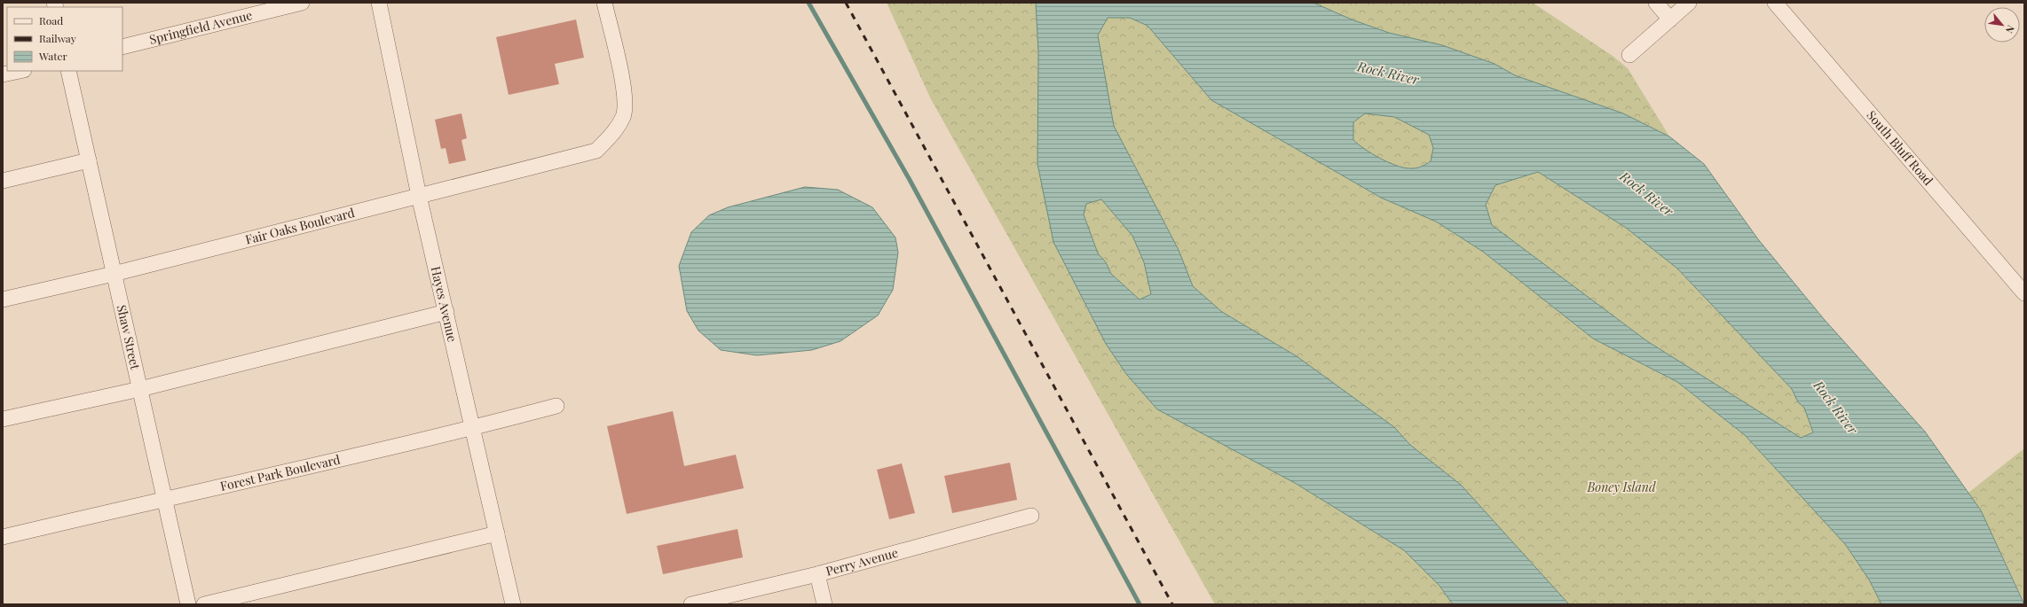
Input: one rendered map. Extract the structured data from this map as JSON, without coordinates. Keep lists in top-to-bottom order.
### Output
{
  "streets": {
    "street": [
      "Springfield Avenue",
      "South Bluff Road",
      "Fair Oaks Boulevard",
      "Hayes Avenue",
      "Shaw Street",
      "Forest Park Boulevard",
      "Perry Avenue"
    ]
  },
  "crossings": [
    ["Fair Oaks Boulevard", "Hayes Avenue"],
    ["Fair Oaks Boulevard", "Shaw Street"],
    ["Hayes Avenue", "Forest Park Boulevard"],
    ["Shaw Street", "Forest Park Boulevard"]
  ],
  "water": ["Rock River"],
  "parks": ["Boney Island"],
  "legend": ["Road", "Railway", "Water"],
  "north": "bottom right"
}
